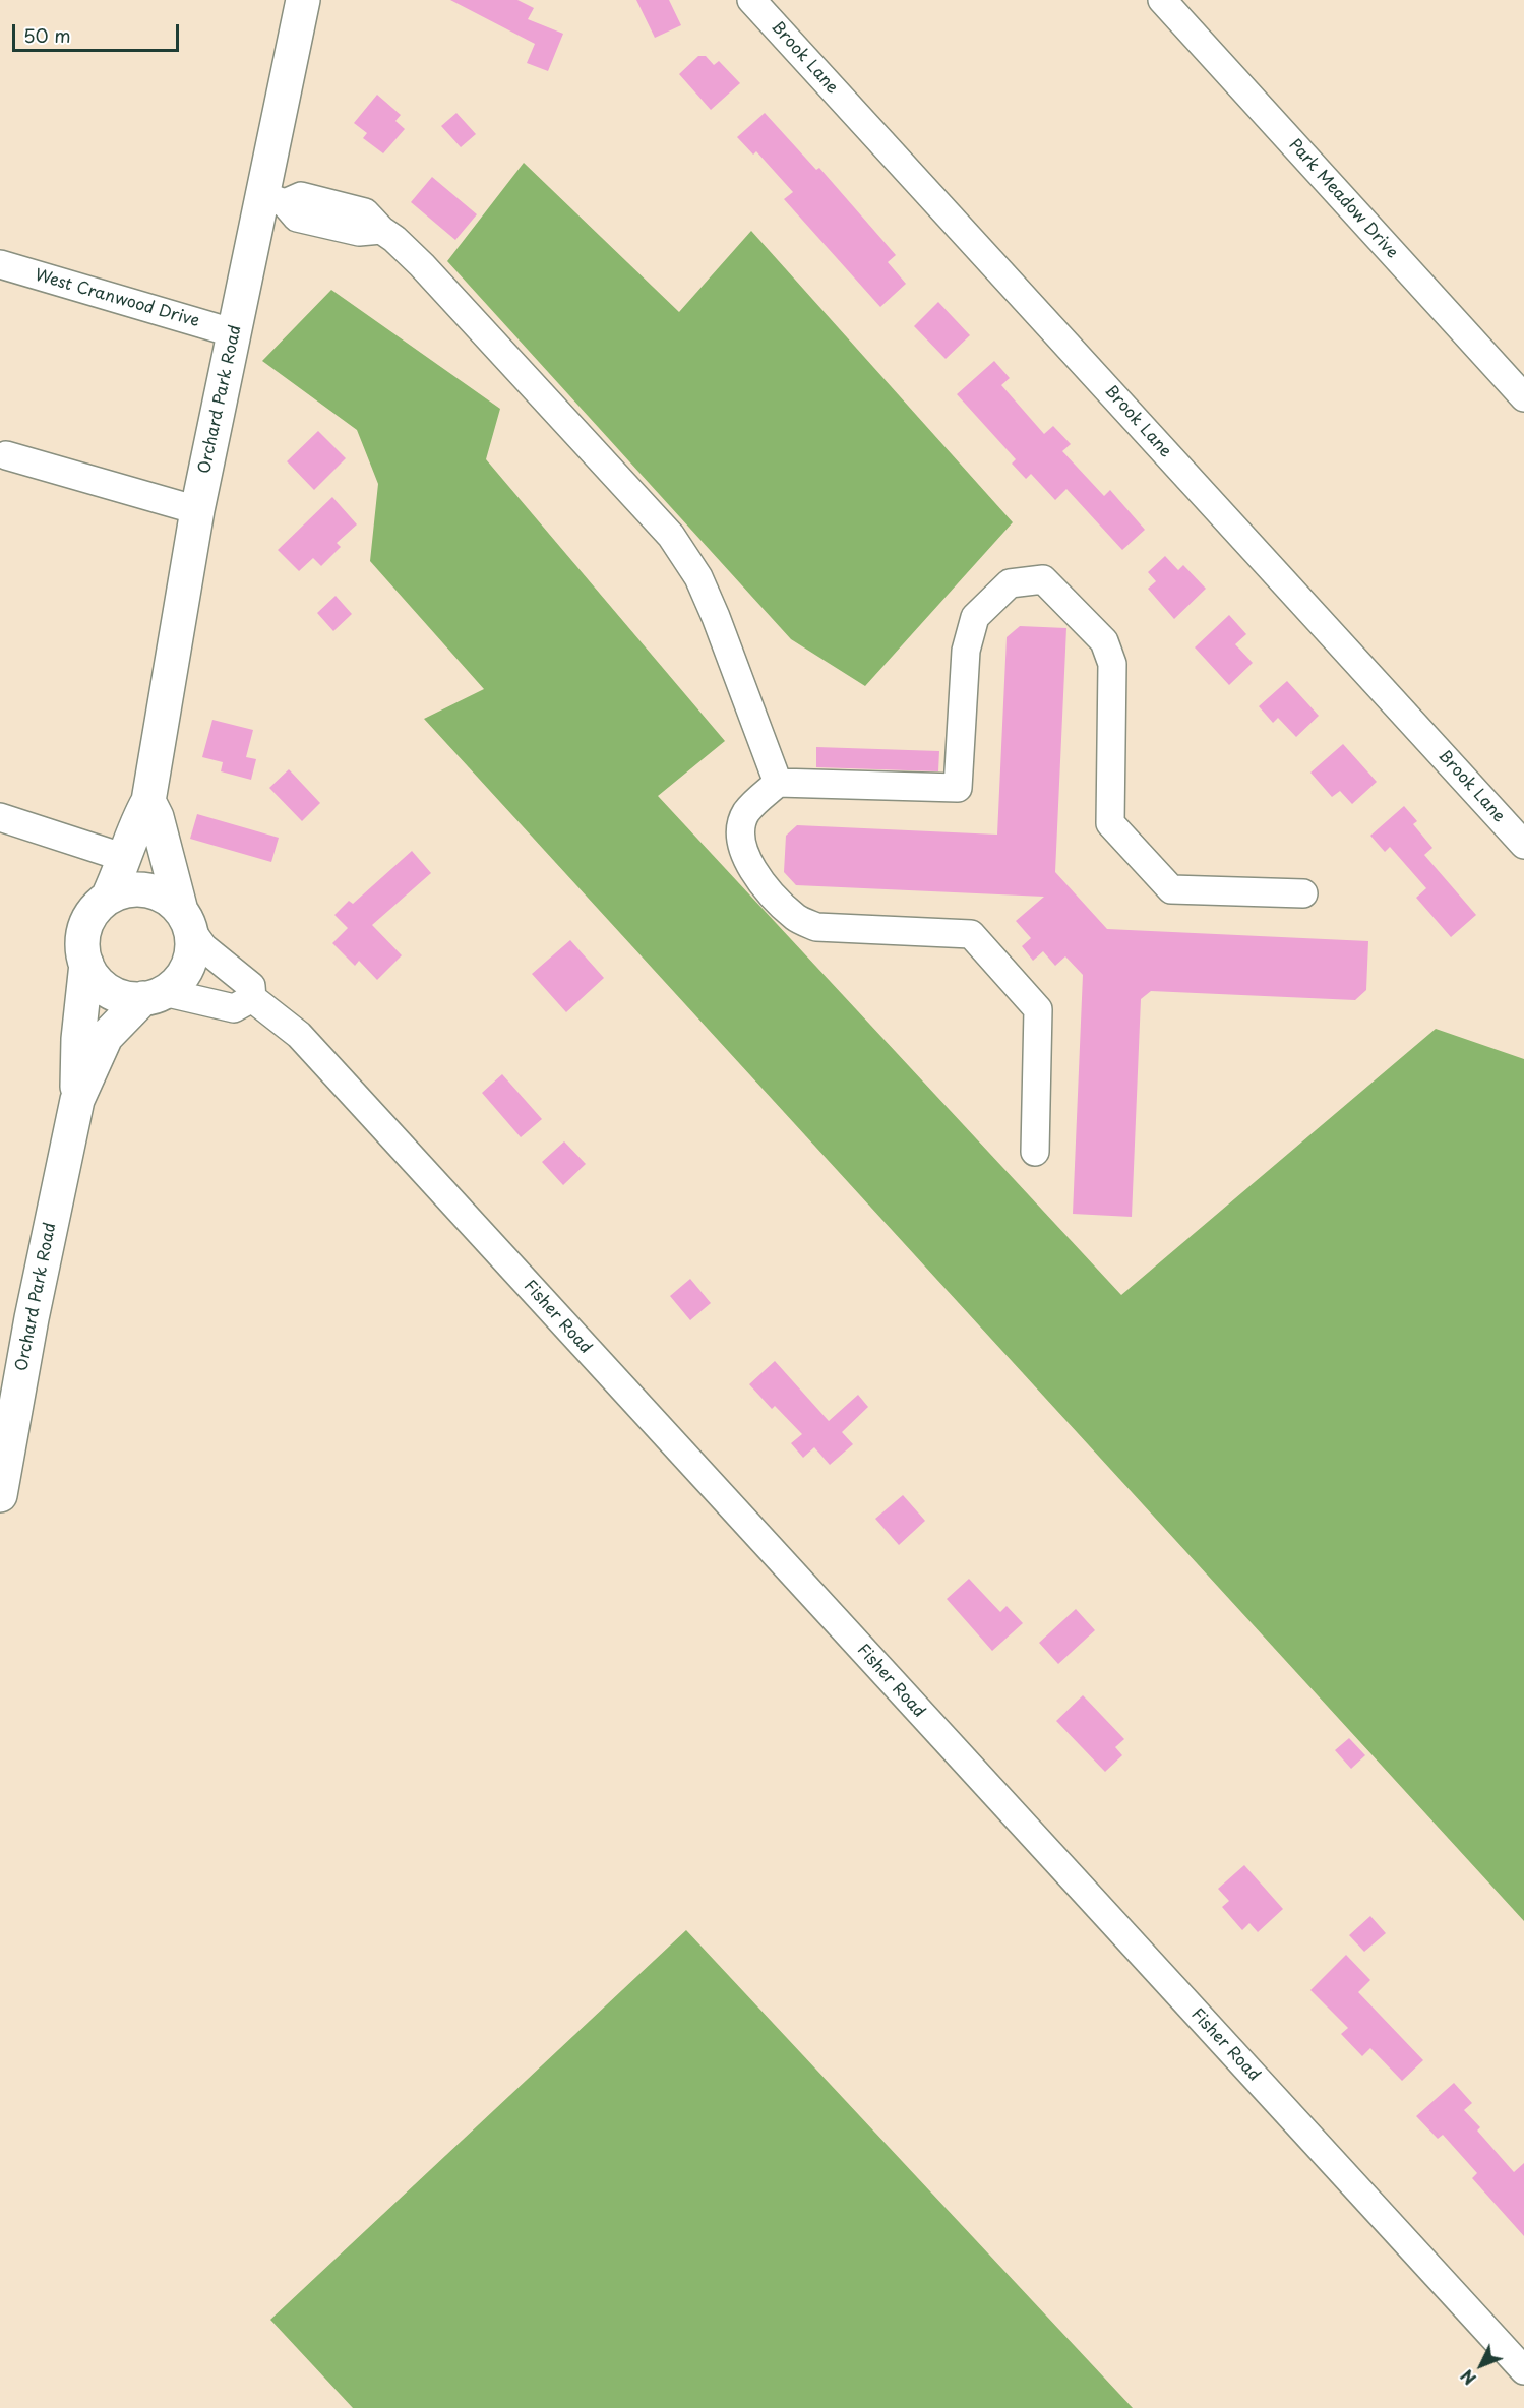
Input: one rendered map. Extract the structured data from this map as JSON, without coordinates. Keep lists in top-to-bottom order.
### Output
{
  "streets": {
    "main road": ["Orchard Park Road"],
    "street": [
      "Brook Lane",
      "Park Meadow Drive",
      "West Cranwood Drive",
      "Fisher Road"
    ]
  },
  "crossings": [
    ["West Cranwood Drive", "Orchard Park Road"],
    ["Orchard Park Road", "Fisher Road"]
  ],
  "scale_bar": "50 m",
  "north": "bottom left"
}
